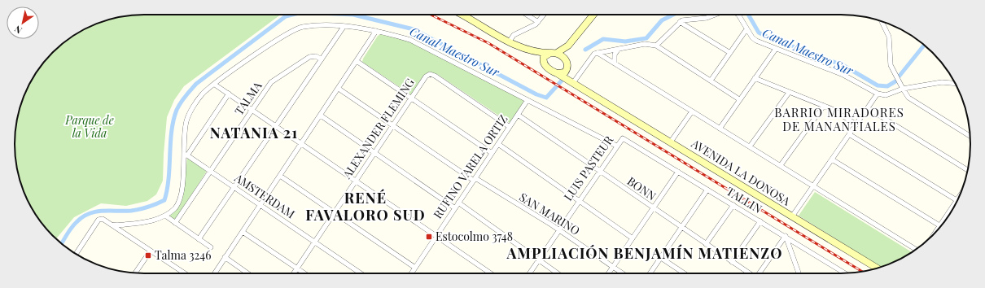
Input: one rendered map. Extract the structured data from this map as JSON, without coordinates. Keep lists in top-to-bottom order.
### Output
{
  "streets": {
    "main road": ["AVENIDA LA DONOSA"],
    "street": [
      "TALMA",
      "ALEXANDER FLEMING",
      "RUFINO VARELA ORTIZ",
      "LUIS PASTEUR",
      "BONN",
      "AMSTERDAM",
      "TALLIN",
      "SAN MARINO"
    ]
  },
  "crossings": [
    ["TALMA", "AMSTERDAM"],
    ["ALEXANDER FLEMING", "RUFINO VARELA ORTIZ"],
    ["ALEXANDER FLEMING", "AMSTERDAM"],
    ["ALEXANDER FLEMING", "SAN MARINO"],
    ["RUFINO VARELA ORTIZ", "BONN"],
    ["RUFINO VARELA ORTIZ", "SAN MARINO"],
    ["LUIS PASTEUR", "BONN"],
    ["LUIS PASTEUR", "TALLIN"],
    ["LUIS PASTEUR", "SAN MARINO"]
  ],
  "districts": [
    "BARRIO MIRADORES DE MANANTIALES",
    "NATANIA 21",
    "RENÉ FAVALORO SUD",
    "AMPLIACIÓN BENJAMÍN MATIENZO"
  ],
  "water": ["Canal Maestro Sur"],
  "parks": ["Parque de la Vida"],
  "places": {
    "transit": ["Estocolmo 3748", "Talma 3246"]
  },
  "north": "bottom left"
}
